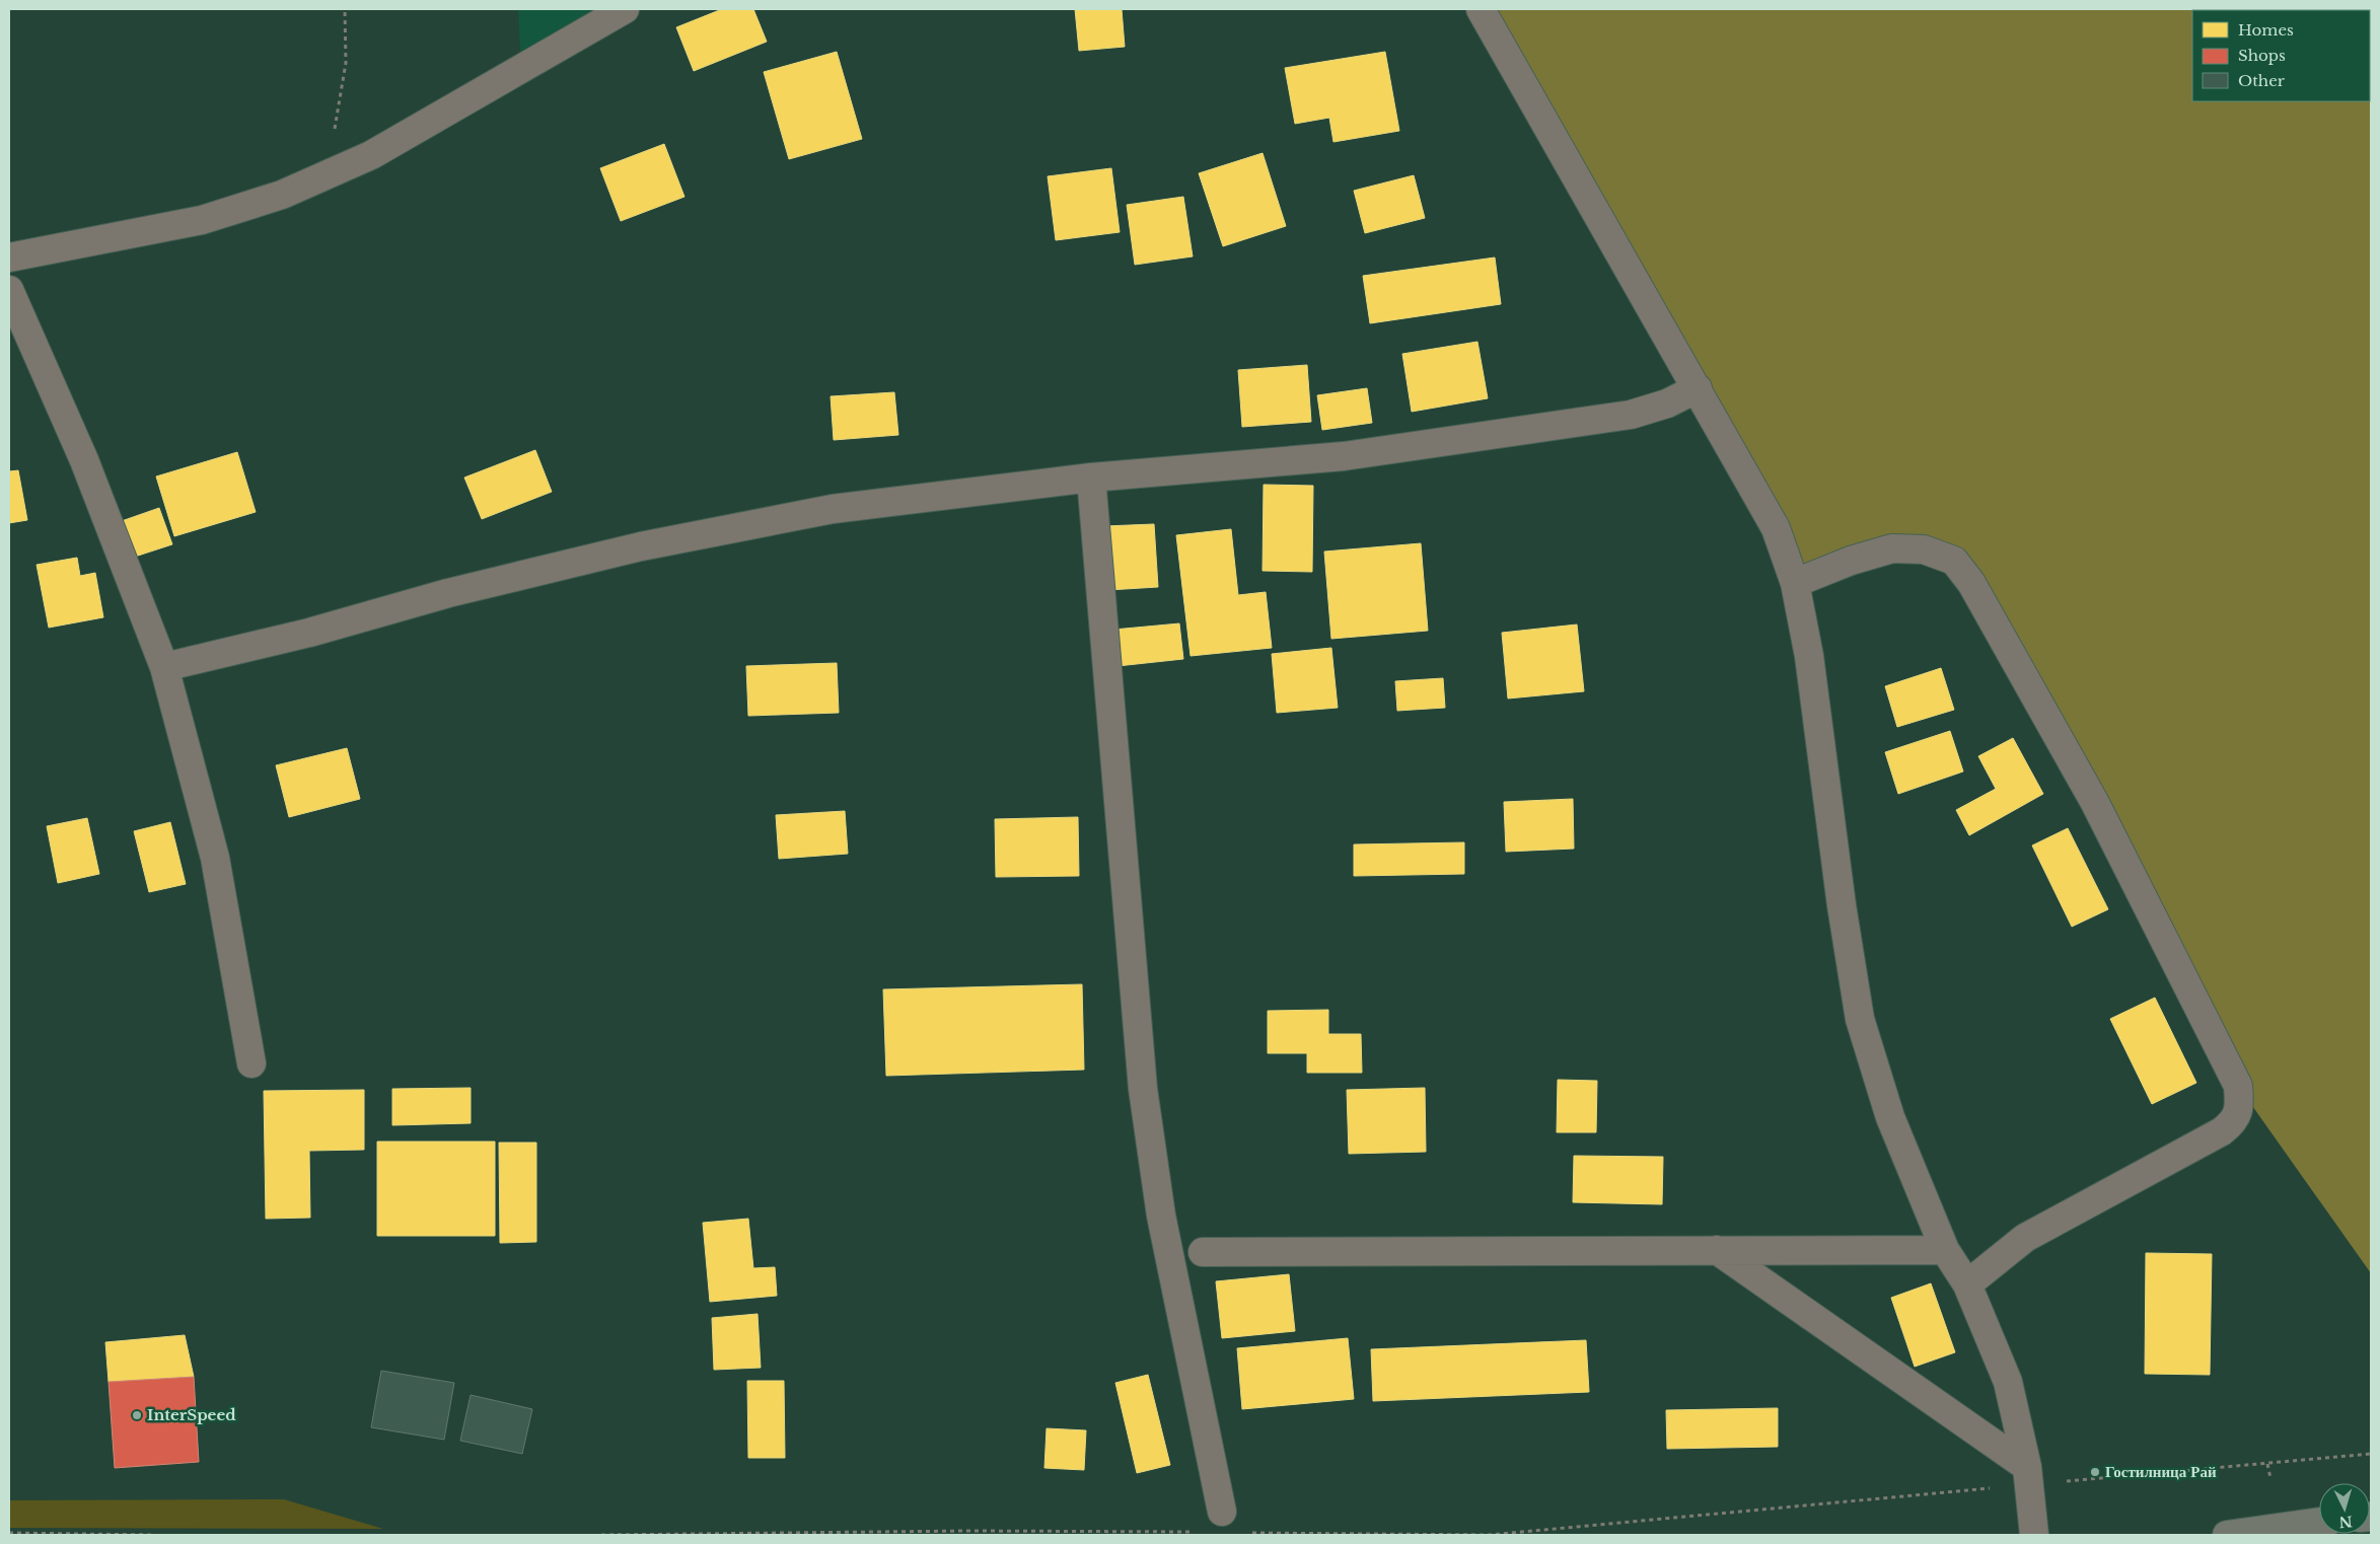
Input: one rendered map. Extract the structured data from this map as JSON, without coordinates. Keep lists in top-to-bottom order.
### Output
{
  "places": ["InterSpeed", "Гостилница Рай"],
  "legend": ["Homes", "Shops", "Other"],
  "north": "bottom"
}
